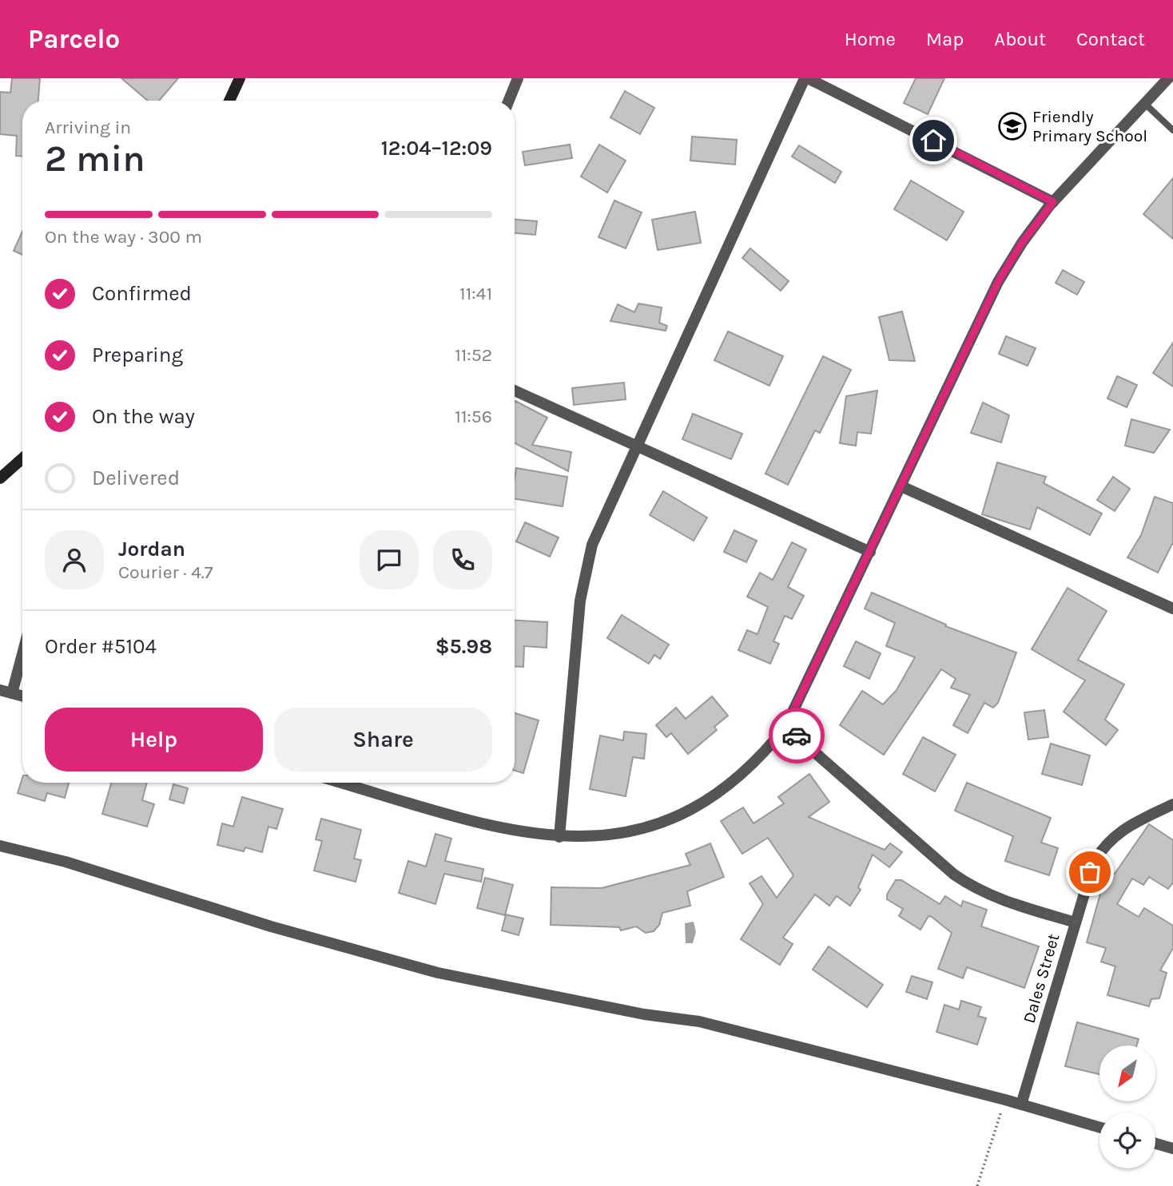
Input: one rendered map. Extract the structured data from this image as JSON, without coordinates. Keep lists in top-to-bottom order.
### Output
{
  "streets": {
    "street": ["Dales Street"]
  },
  "places": {
    "school or university": ["Friendly Primary School"]
  },
  "north": "bottom left",
  "page": {
    "header": "Parcelo",
    "nav": [
      "Home",
      "Map",
      "About",
      "Contact"
    ],
    "heading": ["2 min", "Arriving in", "12:04–12:09"],
    "panel": [
      "Jordan",
      "Courier · 4.7",
      "Order #5104",
      "$5.98"
    ],
    "bar": "On the way · 300 m",
    "list": [
      ["Confirmed", "11:41"],
      ["Preparing", "11:52"],
      ["On the way", "11:56"],
      "Delivered"
    ],
    "buttons": ["Help", "Share"]
  }
}
